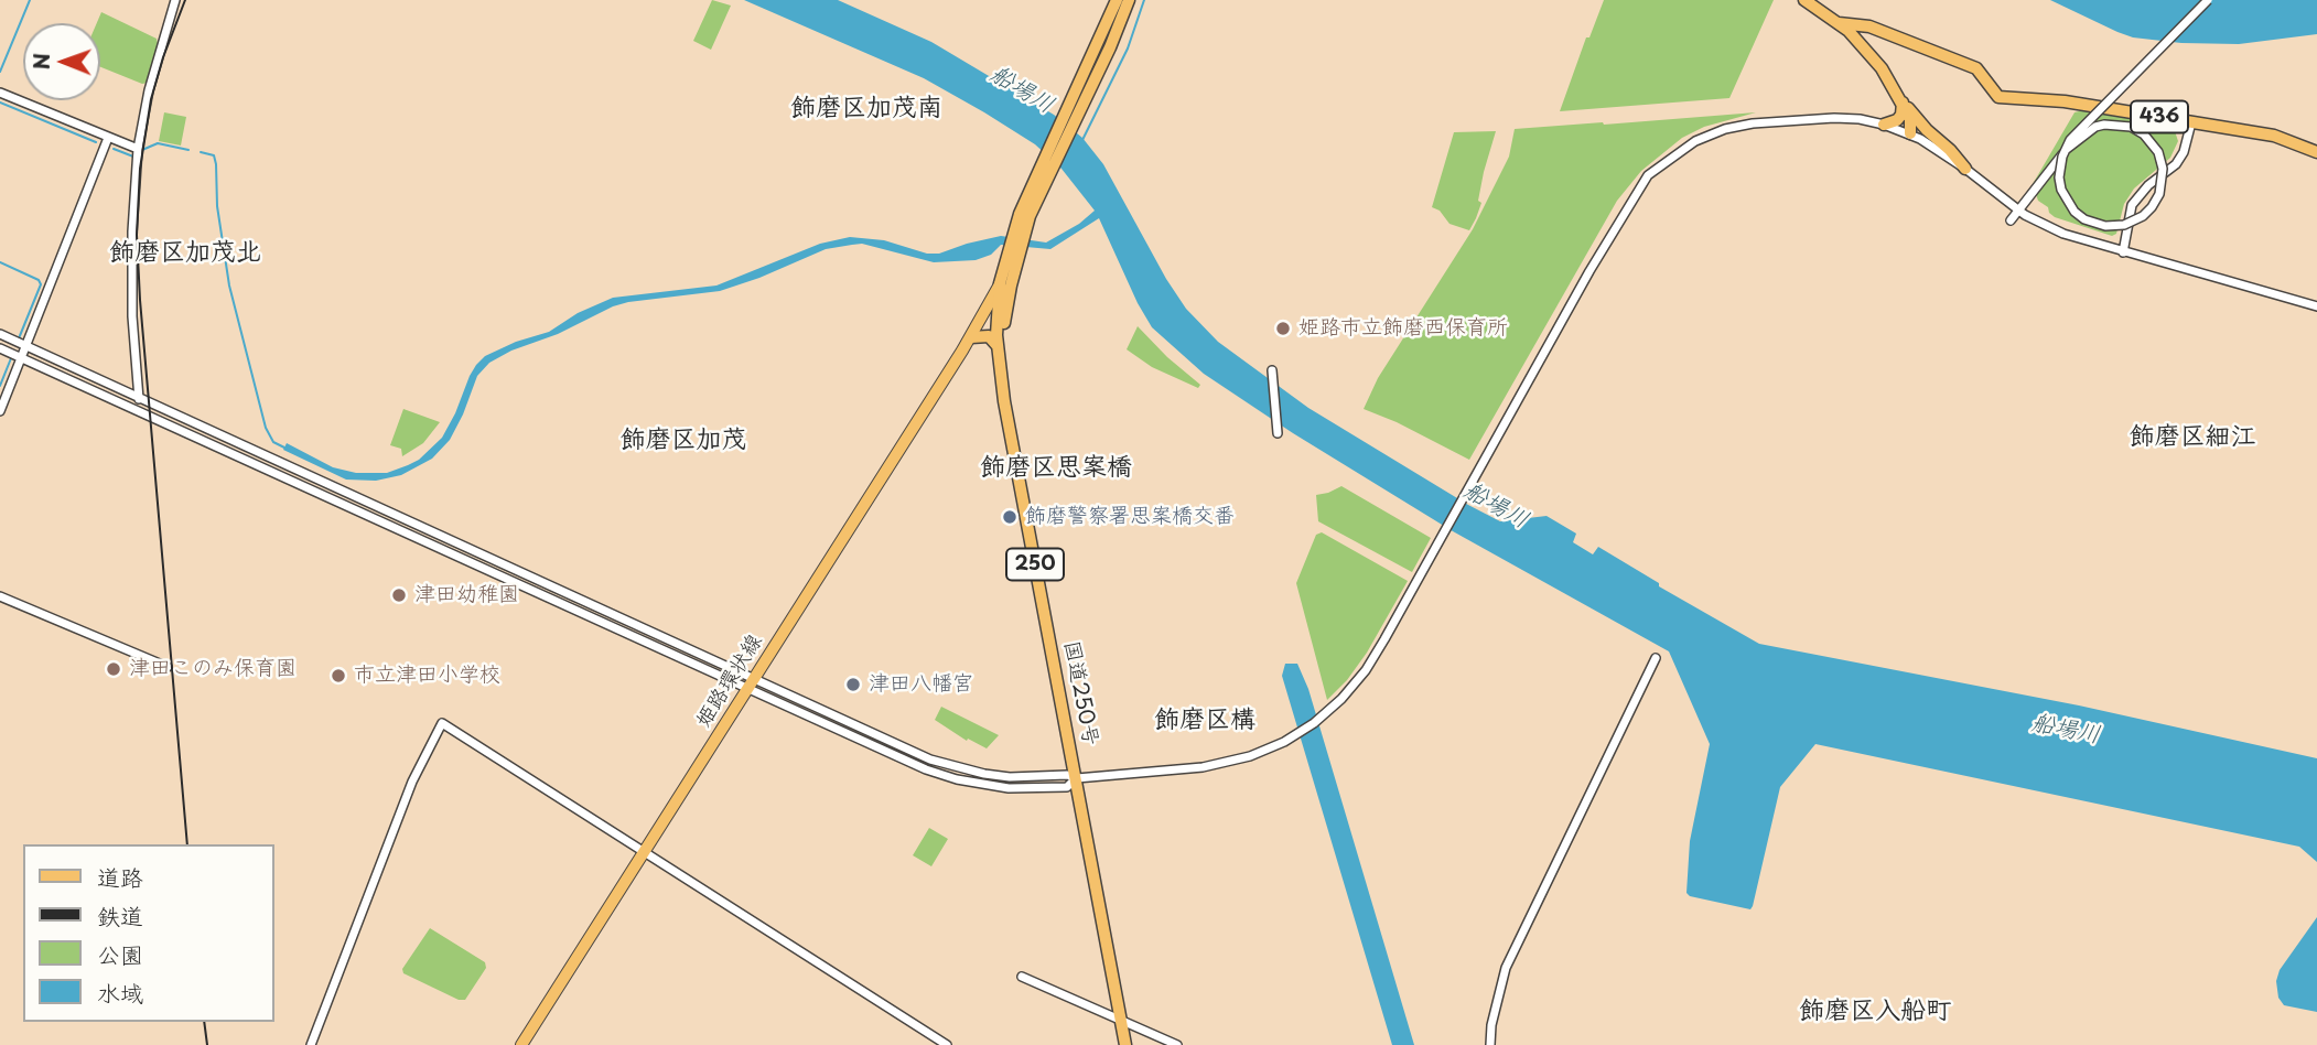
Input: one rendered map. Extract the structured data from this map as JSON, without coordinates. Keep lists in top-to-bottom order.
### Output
{
  "streets": {
    "highway": ["436", "250", "国道250号"],
    "main road": ["姫路環状線"]
  },
  "crossings": [
    ["姫路環状線", "国道250号"]
  ],
  "districts": [
    "飾磨区加茂南",
    "飾磨区加茂北",
    "飾磨区細江",
    "飾磨区加茂",
    "飾磨区思案橋",
    "飾磨区構",
    "飾磨区入船町"
  ],
  "water": ["船場川"],
  "places": [
    "姫路市立飾磨西保育所",
    "飾磨警察署思案橋交番",
    "津田幼稚園",
    "津田このみ保育園",
    "市立津田小学校",
    "津田八幡宮"
  ],
  "legend": [
    "道路",
    "鉄道",
    "公園",
    "水域"
  ],
  "north": "left"
}
